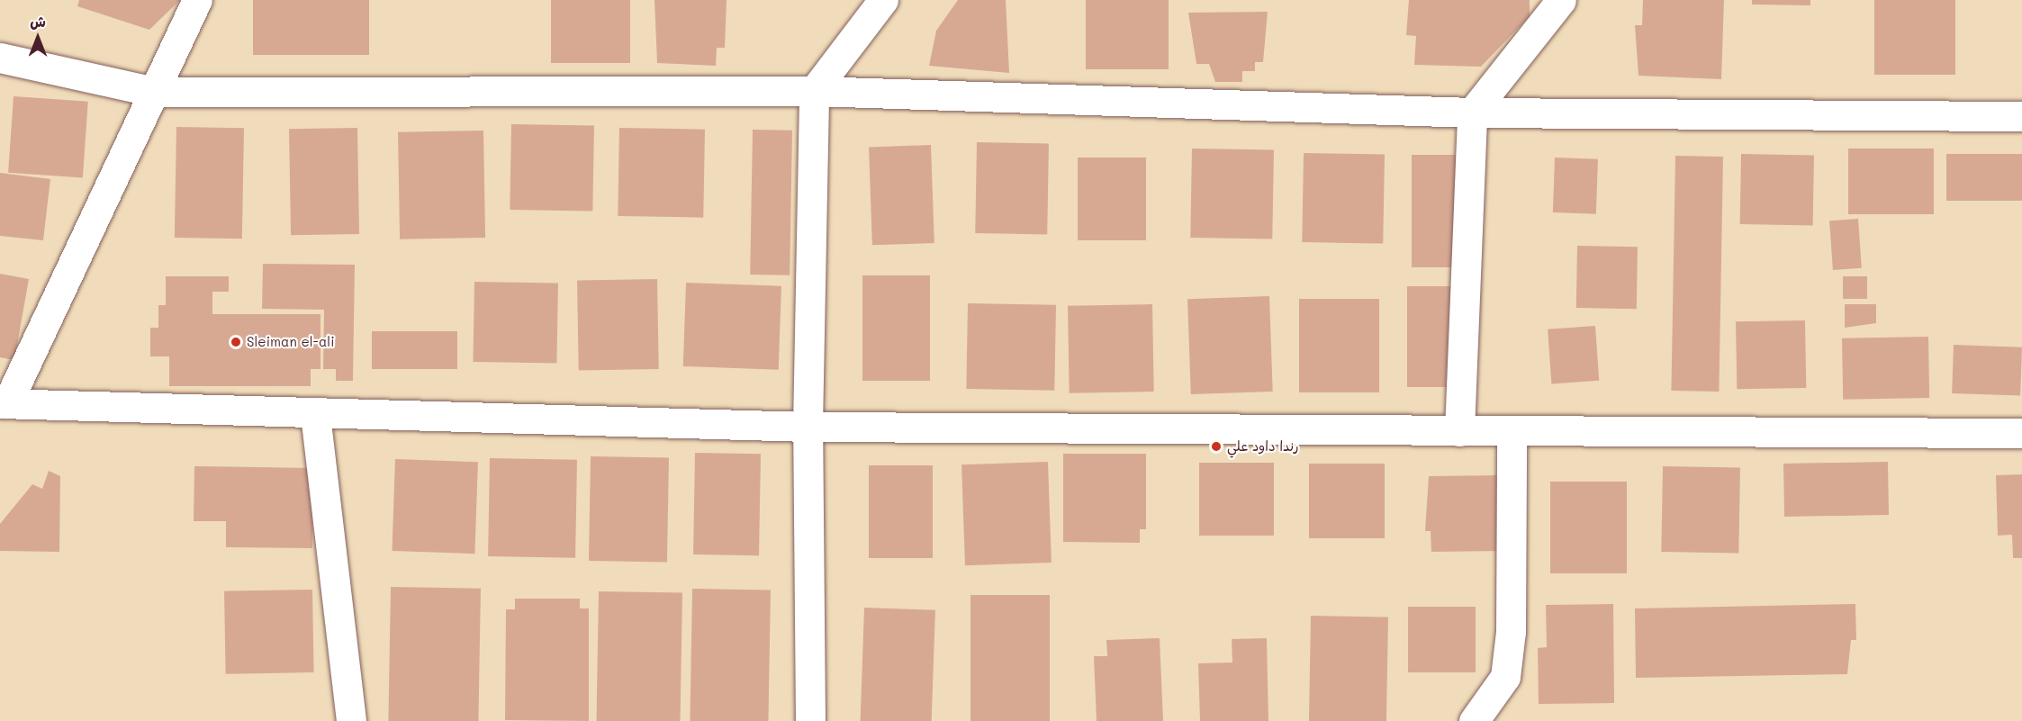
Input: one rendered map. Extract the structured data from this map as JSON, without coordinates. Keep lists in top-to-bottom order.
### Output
{
  "places": ["Sleiman el-ali", "رندا داود علي"],
  "north": "top"
}
